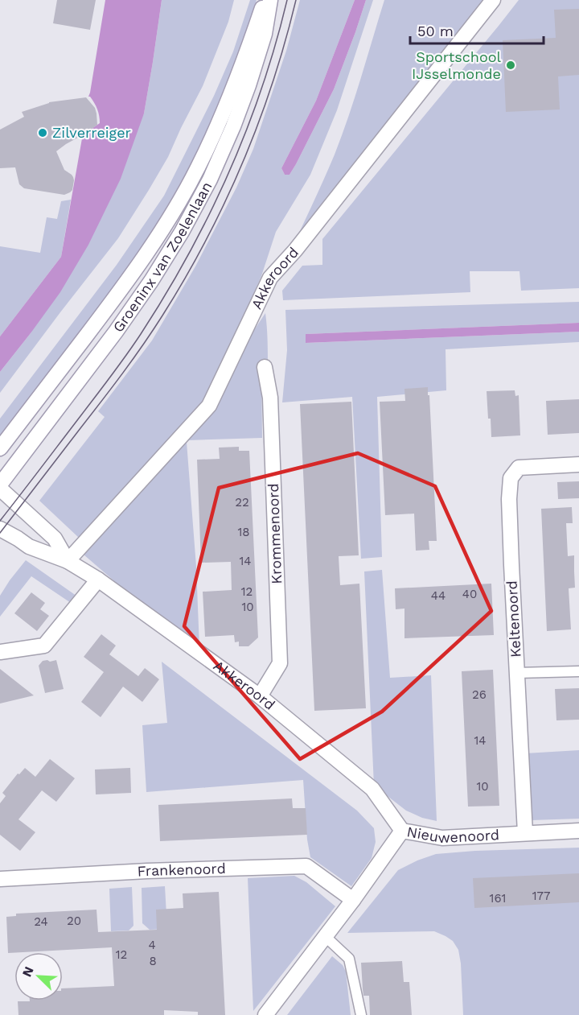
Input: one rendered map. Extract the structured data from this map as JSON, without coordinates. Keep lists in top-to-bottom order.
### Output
{
  "streets": {
    "street": [
      "Groeninx van Zoelenlaan",
      "Akkeroord",
      "Krommenoord",
      "Keltenoord",
      "Nieuwenoord",
      "Frankenoord"
    ]
  },
  "crossings": [
    ["Akkeroord", "Krommenoord"],
    ["Akkeroord", "Nieuwenoord"],
    ["Keltenoord", "Nieuwenoord"],
    ["Nieuwenoord", "Frankenoord"]
  ],
  "places": ["Sportschool IJsselmonde", "Zilverreiger"],
  "house_numbers": [
    "22",
    "18",
    "14",
    "12",
    "40",
    "44",
    "10",
    "26",
    "14",
    "10",
    "177",
    "161",
    "20",
    "24",
    "4",
    "12",
    "8"
  ],
  "scale_bar": "50 m",
  "north": "top left"
}
